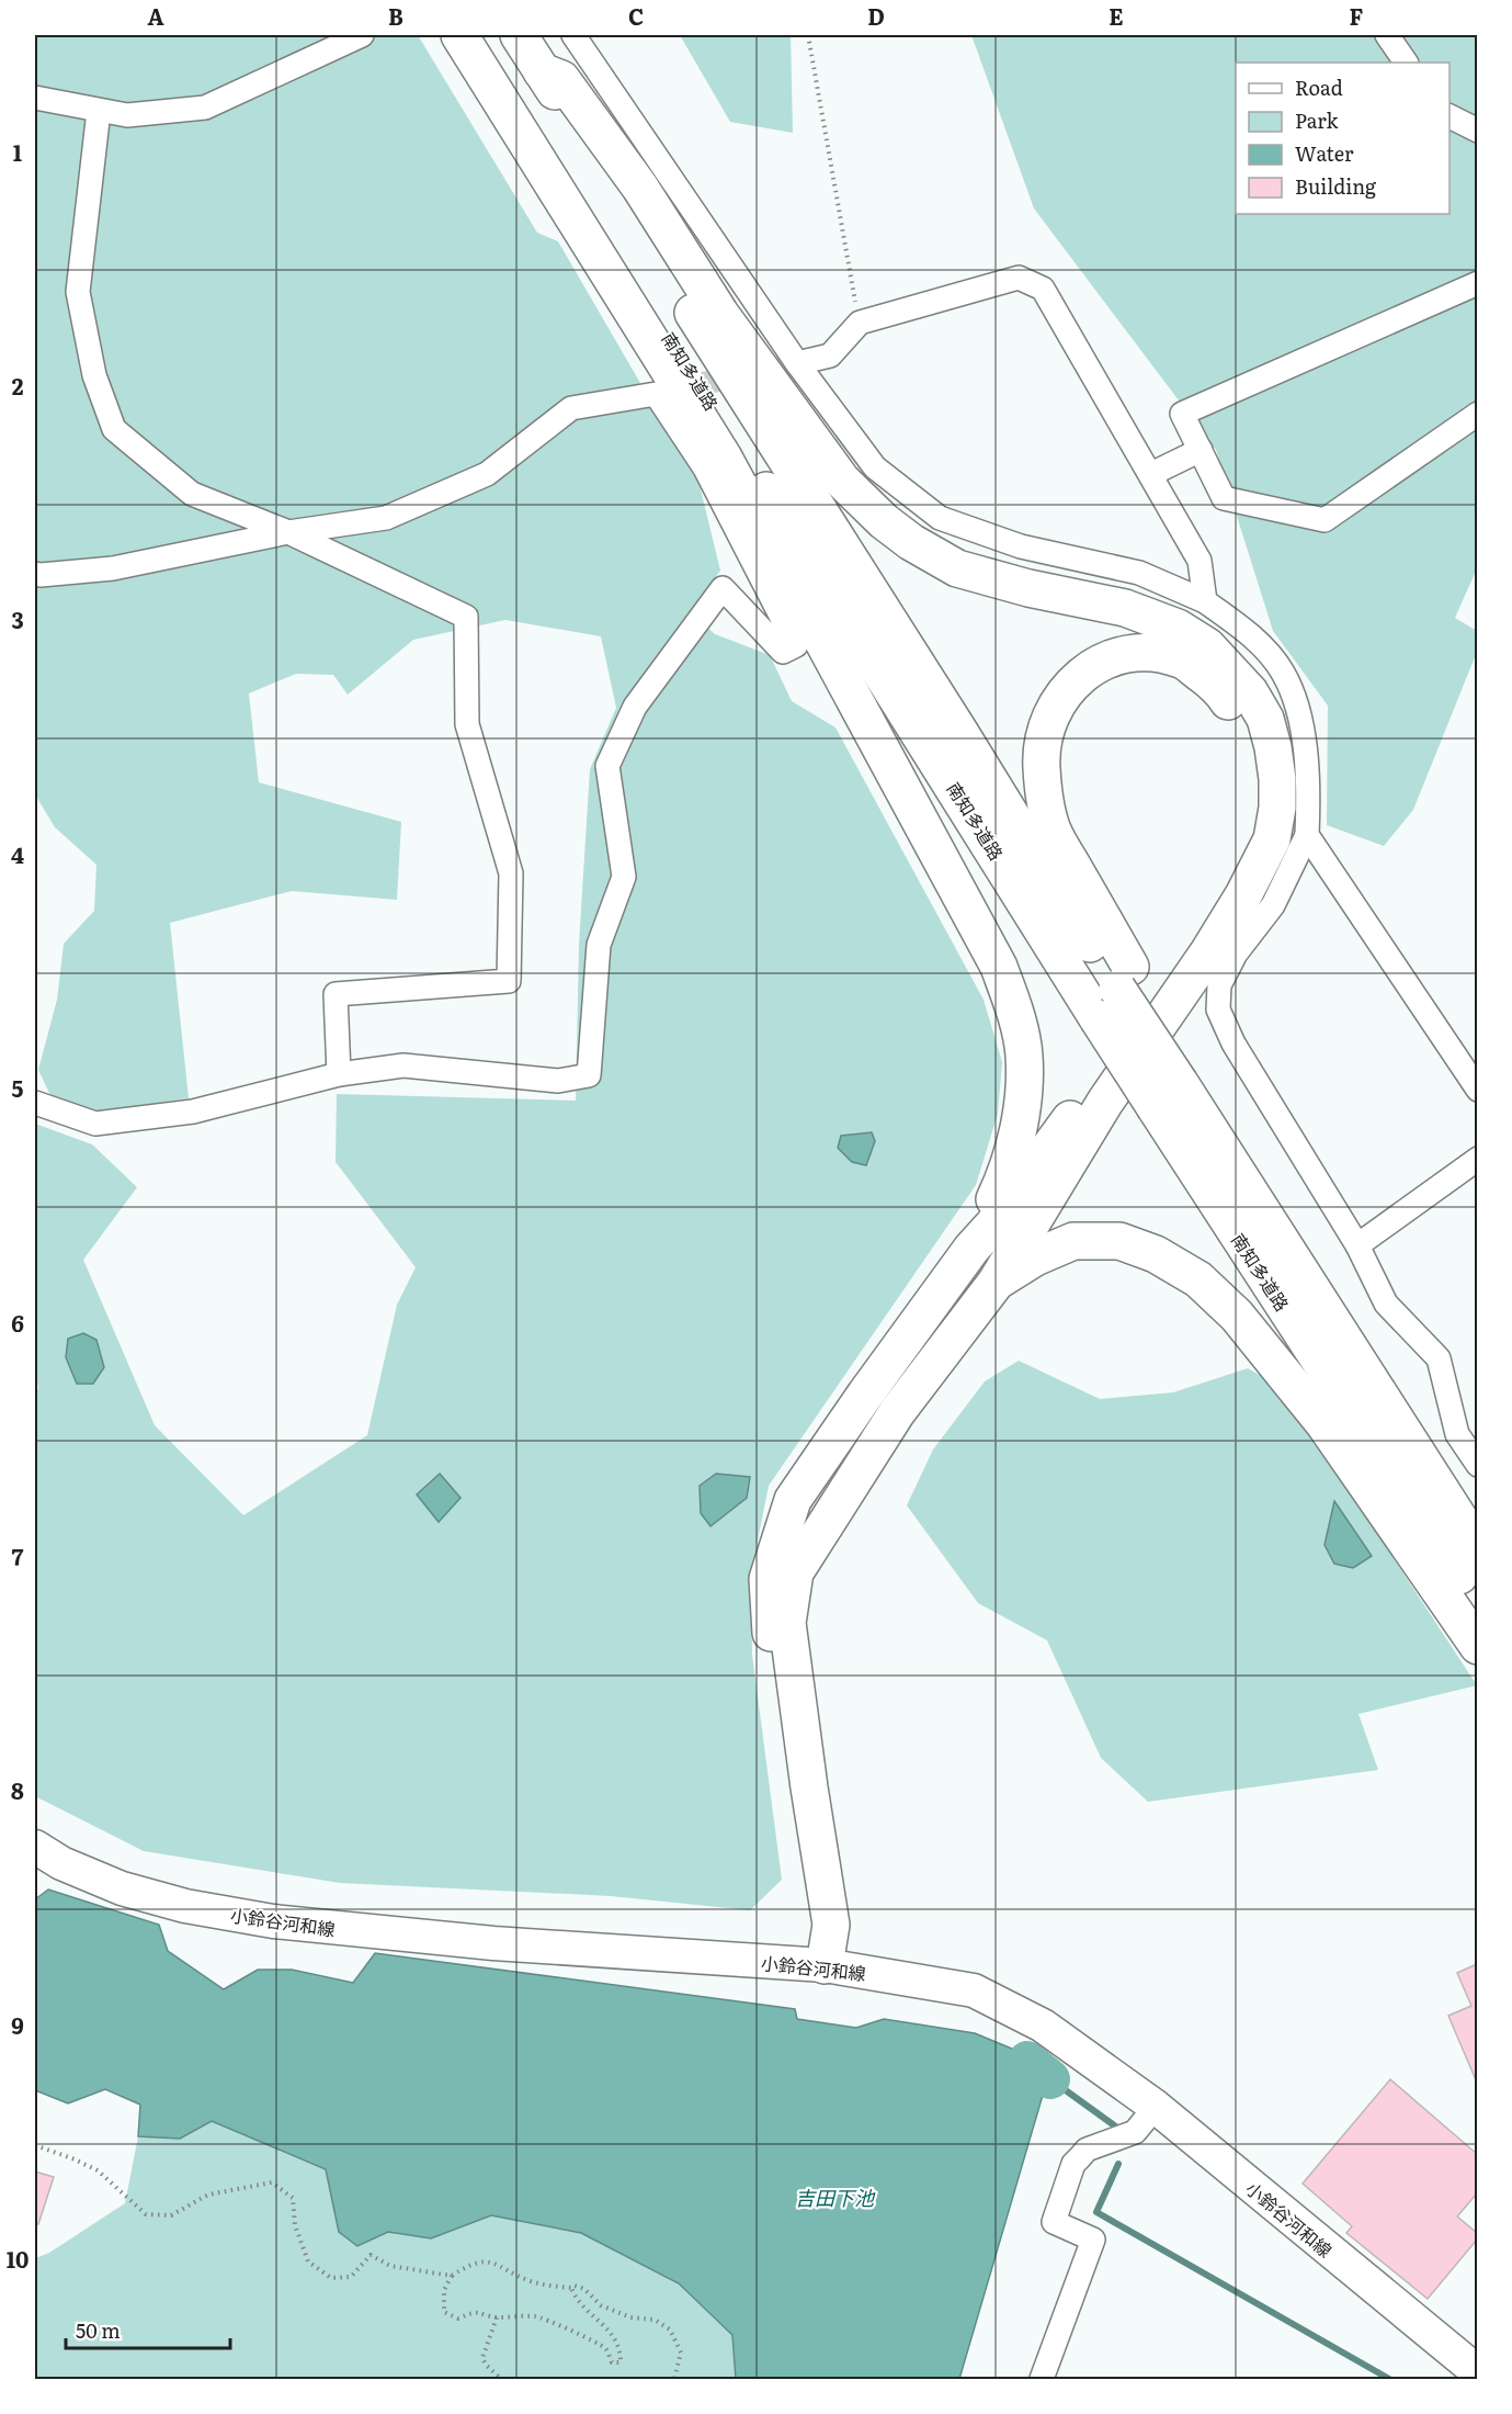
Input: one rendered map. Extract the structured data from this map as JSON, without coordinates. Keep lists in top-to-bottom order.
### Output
{
  "streets": {
    "highway": ["南知多道路"],
    "main road": ["小鈴谷河和線"]
  },
  "water": ["吉田下池"],
  "legend": [
    "Road",
    "Park",
    "Water",
    "Building"
  ],
  "scale_bar": "50 m",
  "grid": {
    "columns": [
      "A",
      "B",
      "C",
      "D",
      "E",
      "F"
    ],
    "rows": [
      "1",
      "2",
      "3",
      "4",
      "5",
      "6",
      "7",
      "8",
      "9",
      "10"
    ]
  }
}
